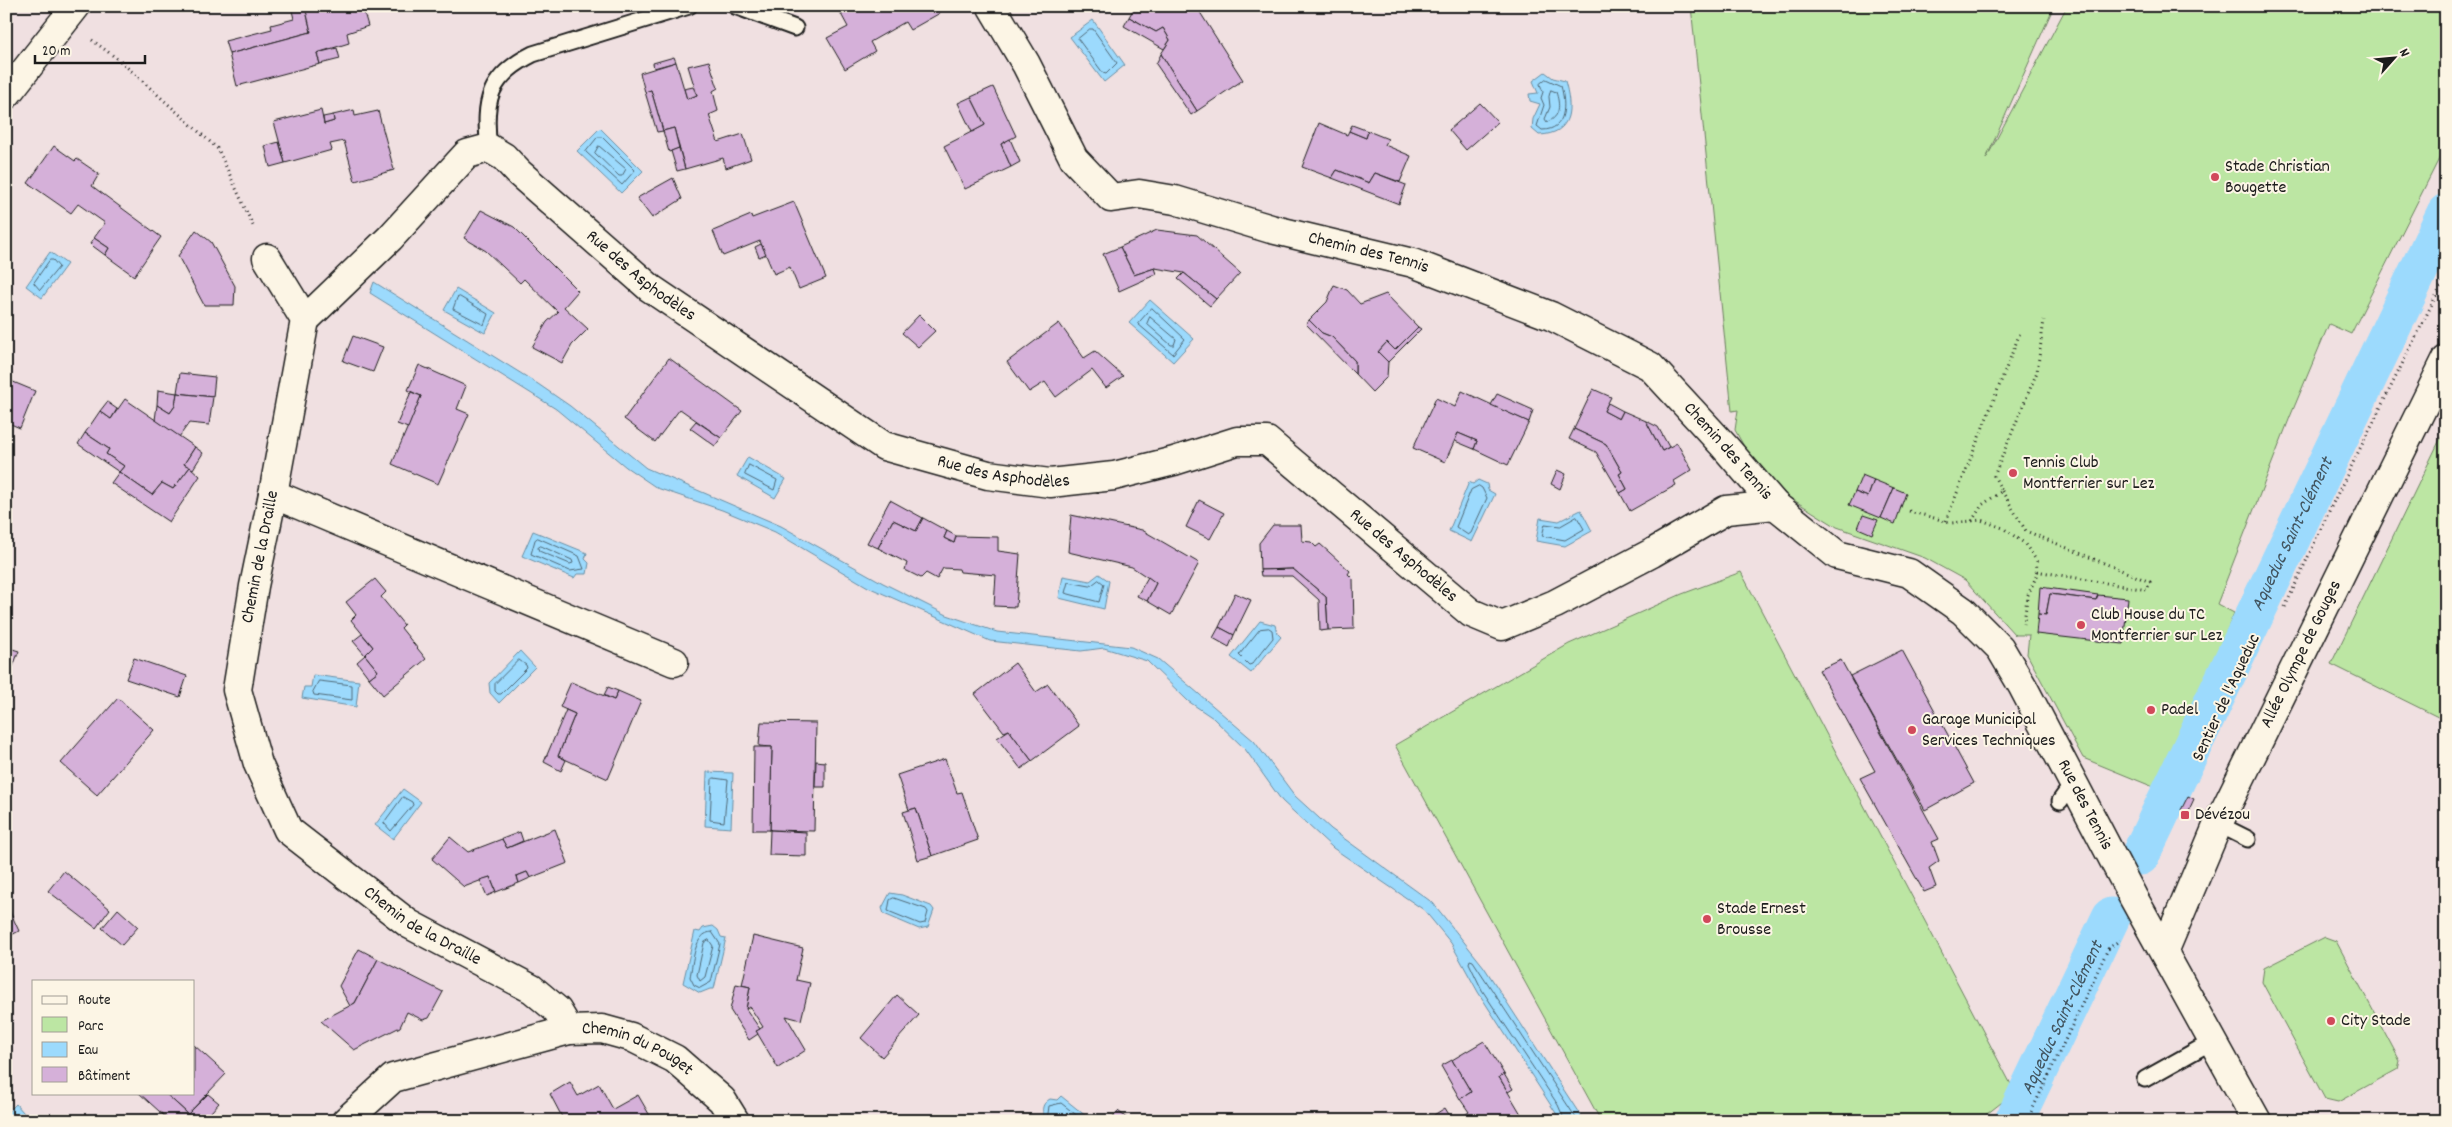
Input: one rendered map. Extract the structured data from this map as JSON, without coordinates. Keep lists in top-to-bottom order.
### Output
{
  "streets": {
    "street": [
      "Chemin des Tennis",
      "Rue des Asphodèles",
      "Chemin de la Draille",
      "Allée Olympe de Gouges",
      "Rue des Tennis",
      "Chemin du Pouget"
    ]
  },
  "crossings": [
    ["Chemin des Tennis", "Rue des Asphodèles"],
    ["Chemin des Tennis", "Rue des Tennis"],
    ["Rue des Asphodèles", "Rue des Tennis"],
    ["Chemin de la Draille", "Chemin du Pouget"],
    ["Allée Olympe de Gouges", "Rue des Tennis"]
  ],
  "water": ["Aqueduc Saint-Clément"],
  "places": {
    "other": [
      "Stade Christian Bougette",
      "Tennis Club Montferrier sur Lez",
      "Club House du TC Montferrier sur Lez",
      "Padel",
      "Garage Municipal Services Techniques",
      "Stade Ernest Brousse",
      "City Stade"
    ],
    "transit": ["Dévézou"]
  },
  "legend": [
    "Route",
    "Parc",
    "Eau",
    "Bâtiment"
  ],
  "scale_bar": "20 m",
  "north": "top right"
}
